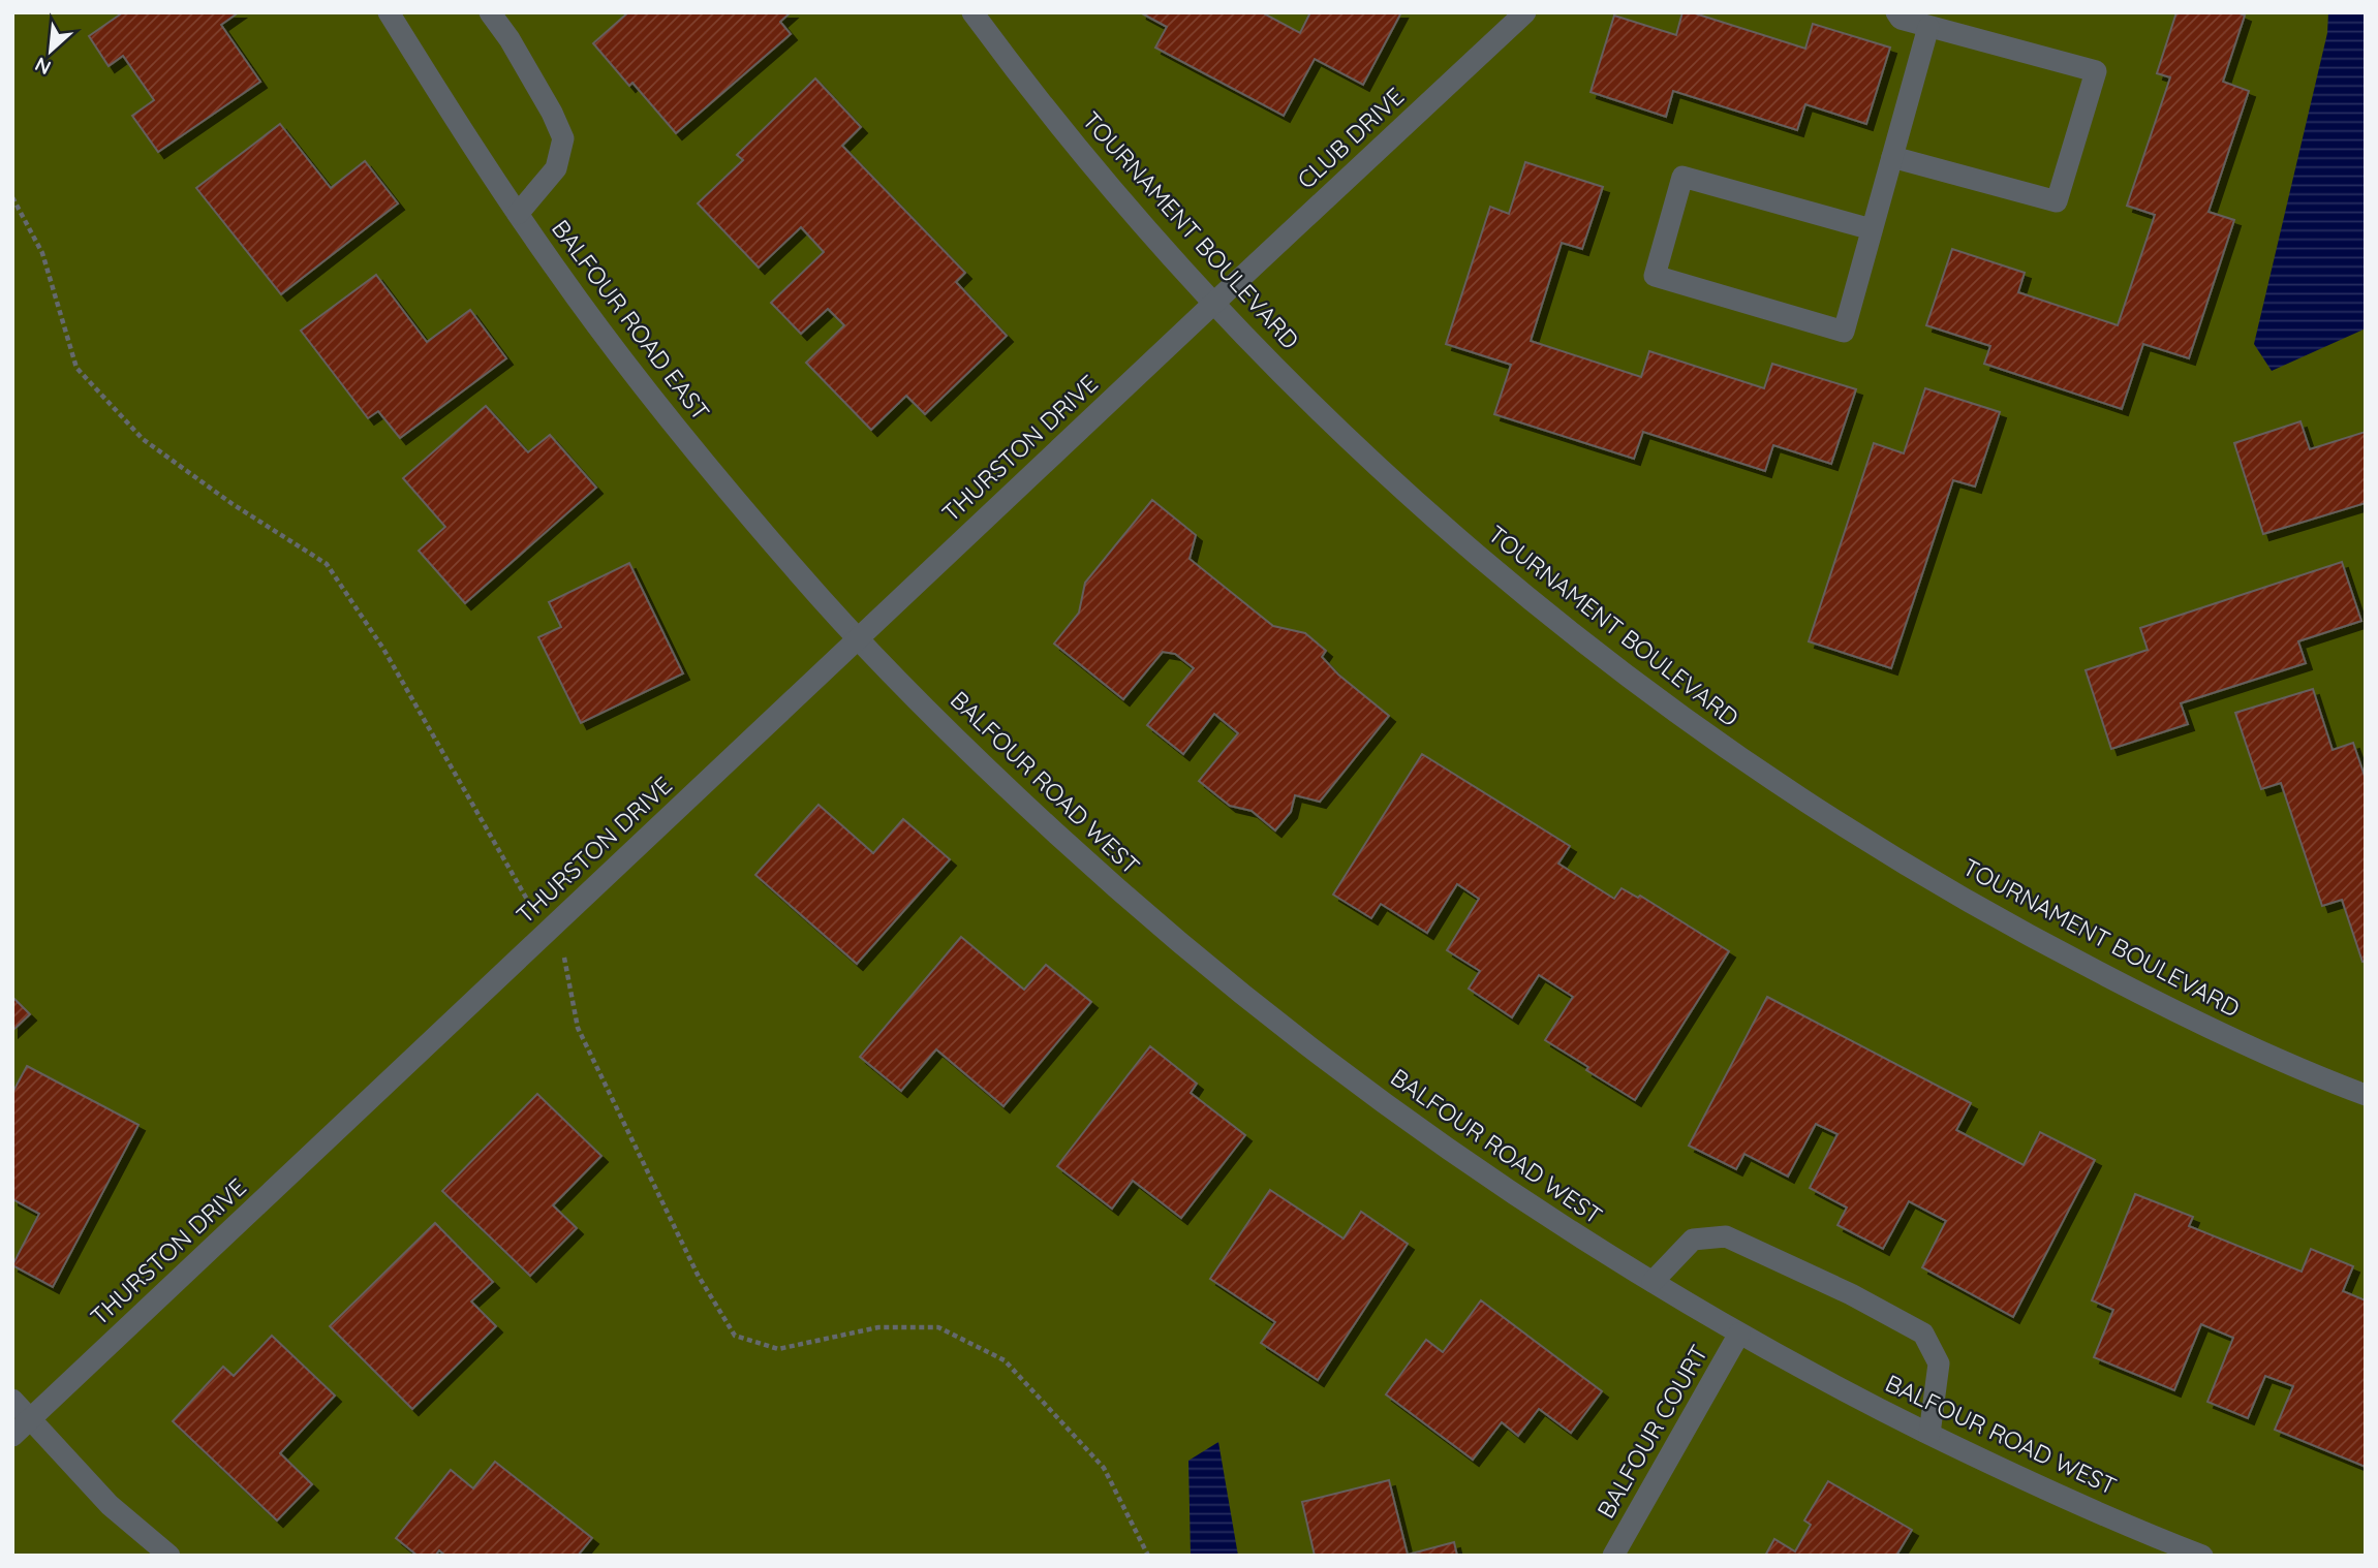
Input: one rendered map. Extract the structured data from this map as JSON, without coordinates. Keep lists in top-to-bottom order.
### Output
{
  "streets": {
    "street": [
      "CLUB DRIVE",
      "TOURNAMENT BOULEVARD",
      "BALFOUR ROAD EAST",
      "THURSTON DRIVE",
      "BALFOUR ROAD WEST",
      "BALFOUR COURT"
    ]
  },
  "crossings": [
    ["CLUB DRIVE", "TOURNAMENT BOULEVARD"],
    ["CLUB DRIVE", "THURSTON DRIVE"],
    ["TOURNAMENT BOULEVARD", "THURSTON DRIVE"],
    ["BALFOUR ROAD EAST", "THURSTON DRIVE"],
    ["BALFOUR ROAD EAST", "BALFOUR ROAD WEST"],
    ["THURSTON DRIVE", "BALFOUR ROAD WEST"],
    ["BALFOUR ROAD WEST", "BALFOUR COURT"]
  ],
  "north": "bottom left"
}
